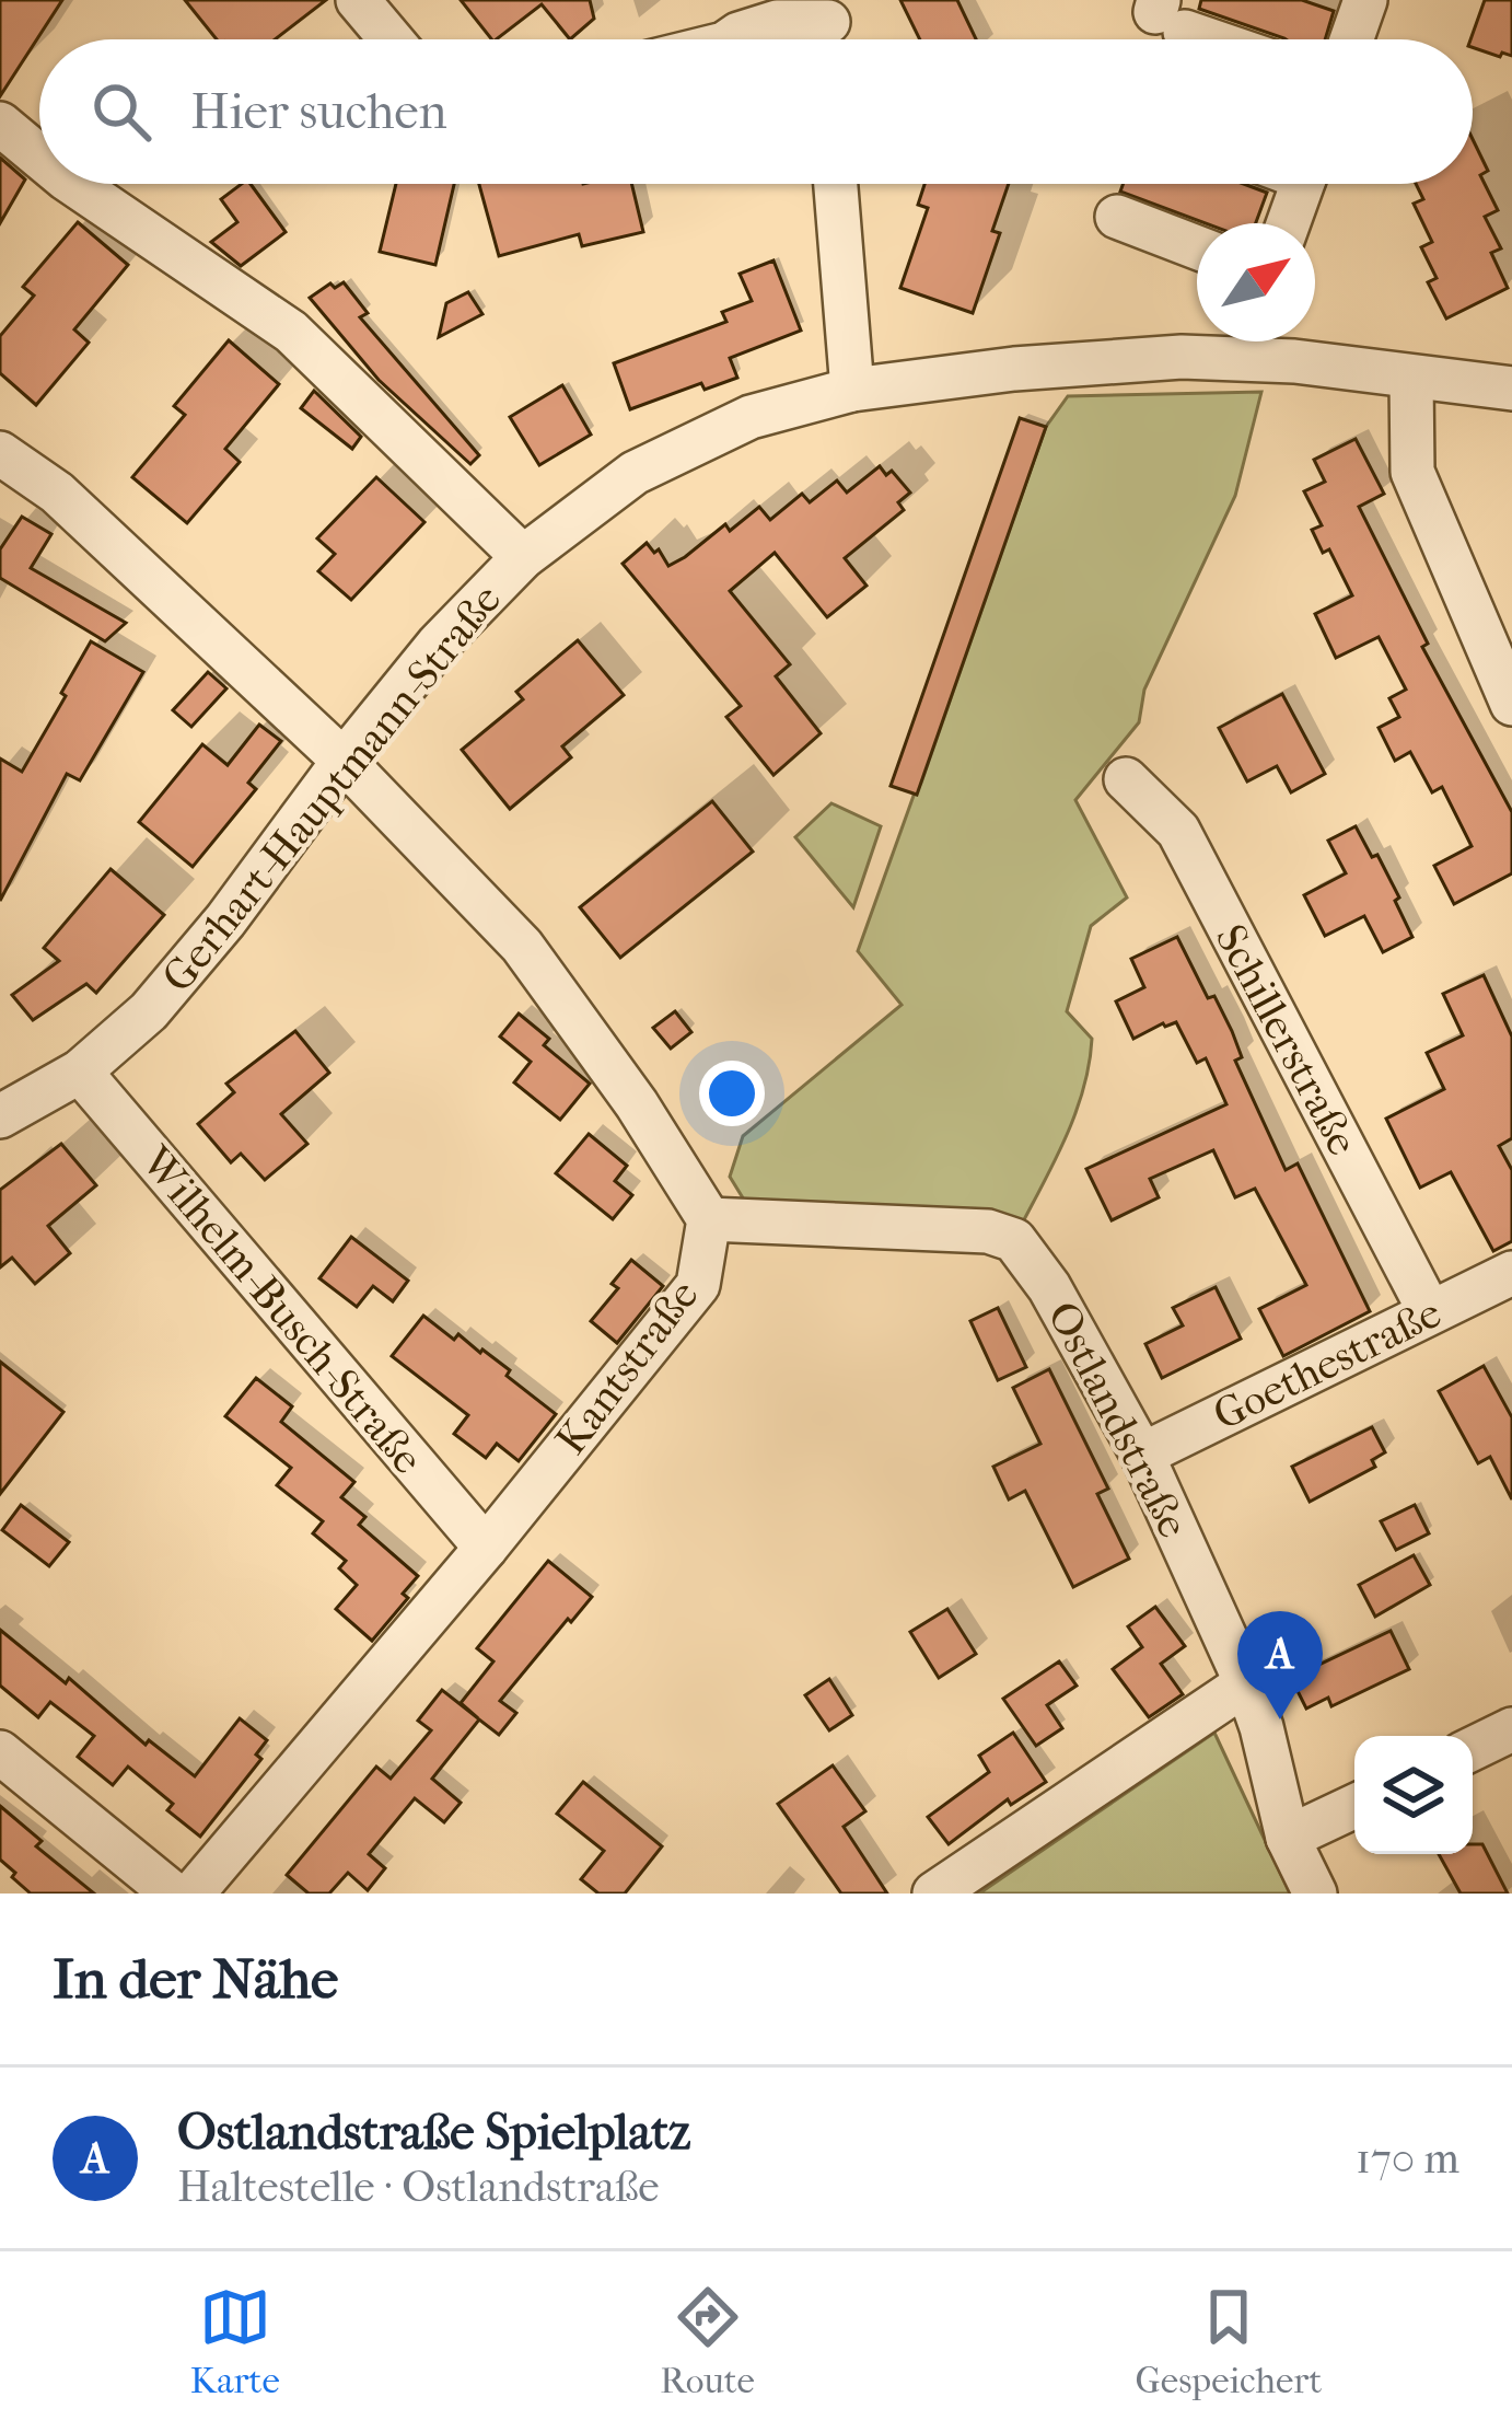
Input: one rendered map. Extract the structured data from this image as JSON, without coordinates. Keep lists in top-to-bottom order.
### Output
{
  "streets": {
    "street": [
      "Gerhart-Hauptmann-Straße",
      "Schillerstraße",
      "Wilhelm-Busch-Straße",
      "Goethestraße",
      "Kantstraße",
      "Ostlandstraße"
    ]
  },
  "crossings": [
    ["Gerhart-Hauptmann-Straße", "Wilhelm-Busch-Straße"],
    ["Schillerstraße", "Goethestraße"],
    ["Wilhelm-Busch-Straße", "Kantstraße"],
    ["Goethestraße", "Ostlandstraße"],
    ["Kantstraße", "Ostlandstraße"]
  ],
  "north": "top right",
  "page": {
    "search": "Hier suchen",
    "pins": "A",
    "heading": "In der Nähe",
    "list": [
      {
        "mark": "A",
        "name": "Ostlandstraße Spielplatz",
        "note": "Haltestelle · Ostlandstraße",
        "value": "170 m"
      }
    ],
    "nav": ["Karte", "Route", "Gespeichert"]
  }
}
